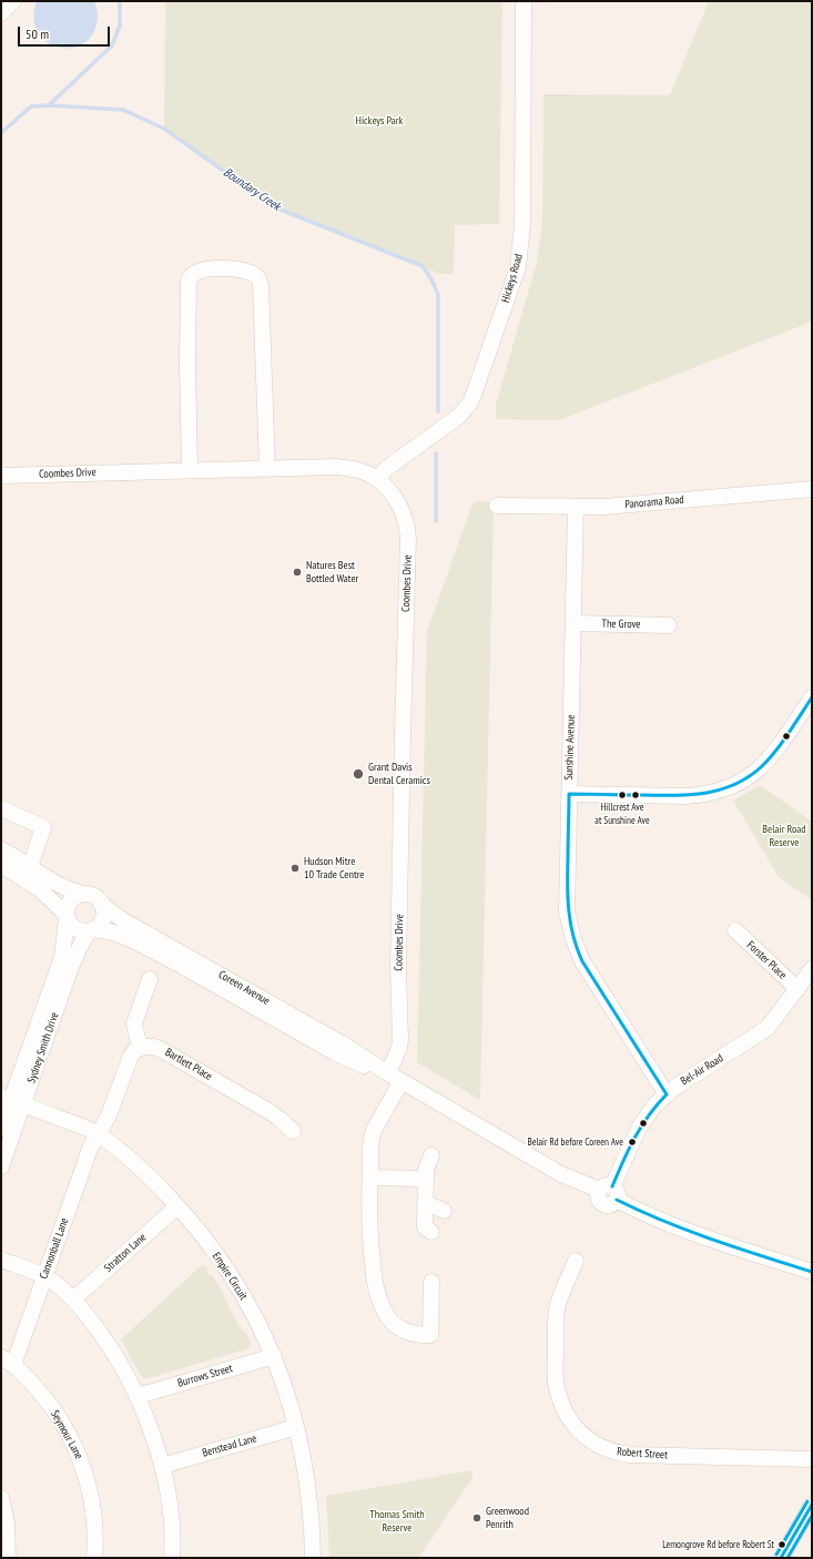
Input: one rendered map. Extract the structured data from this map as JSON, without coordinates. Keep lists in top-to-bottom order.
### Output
{
  "streets": {
    "street": [
      "Hickeys Road",
      "Coombes Drive",
      "Panorama Road",
      "The Grove",
      "Sunshine Avenue",
      "Forster Place",
      "Coreen Avenue",
      "Sydney Smith Drive",
      "Bartlett Place",
      "Bel-Air Road",
      "Cannonball Lane",
      "Stratton Lane",
      "Empire Circuit",
      "Burrows Street",
      "Seymour Lane",
      "Benstead Lane",
      "Robert Street"
    ]
  },
  "crossings": [
    ["Hickeys Road", "Coombes Drive"],
    ["Coombes Drive", "Coreen Avenue"],
    ["Panorama Road", "Sunshine Avenue"],
    ["The Grove", "Sunshine Avenue"],
    ["Sunshine Avenue", "Bel-Air Road"],
    ["Forster Place", "Bel-Air Road"],
    ["Coreen Avenue", "Sydney Smith Drive"],
    ["Coreen Avenue", "Bel-Air Road"],
    ["Sydney Smith Drive", "Empire Circuit"],
    ["Cannonball Lane", "Empire Circuit"],
    ["Cannonball Lane", "Seymour Lane"],
    ["Stratton Lane", "Empire Circuit"],
    ["Empire Circuit", "Burrows Street"],
    ["Empire Circuit", "Benstead Lane"]
  ],
  "water": ["Boundary Creek"],
  "parks": ["Hickeys Park", "Belair Road Reserve", "Thomas Smith Reserve"],
  "places": [
    "Natures Best Bottled Water",
    "Grant Davis Dental Ceramics",
    "Hillcrest Ave at Sunshine Ave",
    "Hudson Mitre 10 Trade Centre",
    "Belair Rd before Coreen Ave",
    "Greenwood Penrith",
    "Lemongrove Rd before Robert St"
  ],
  "scale_bar": "50 m"
}
